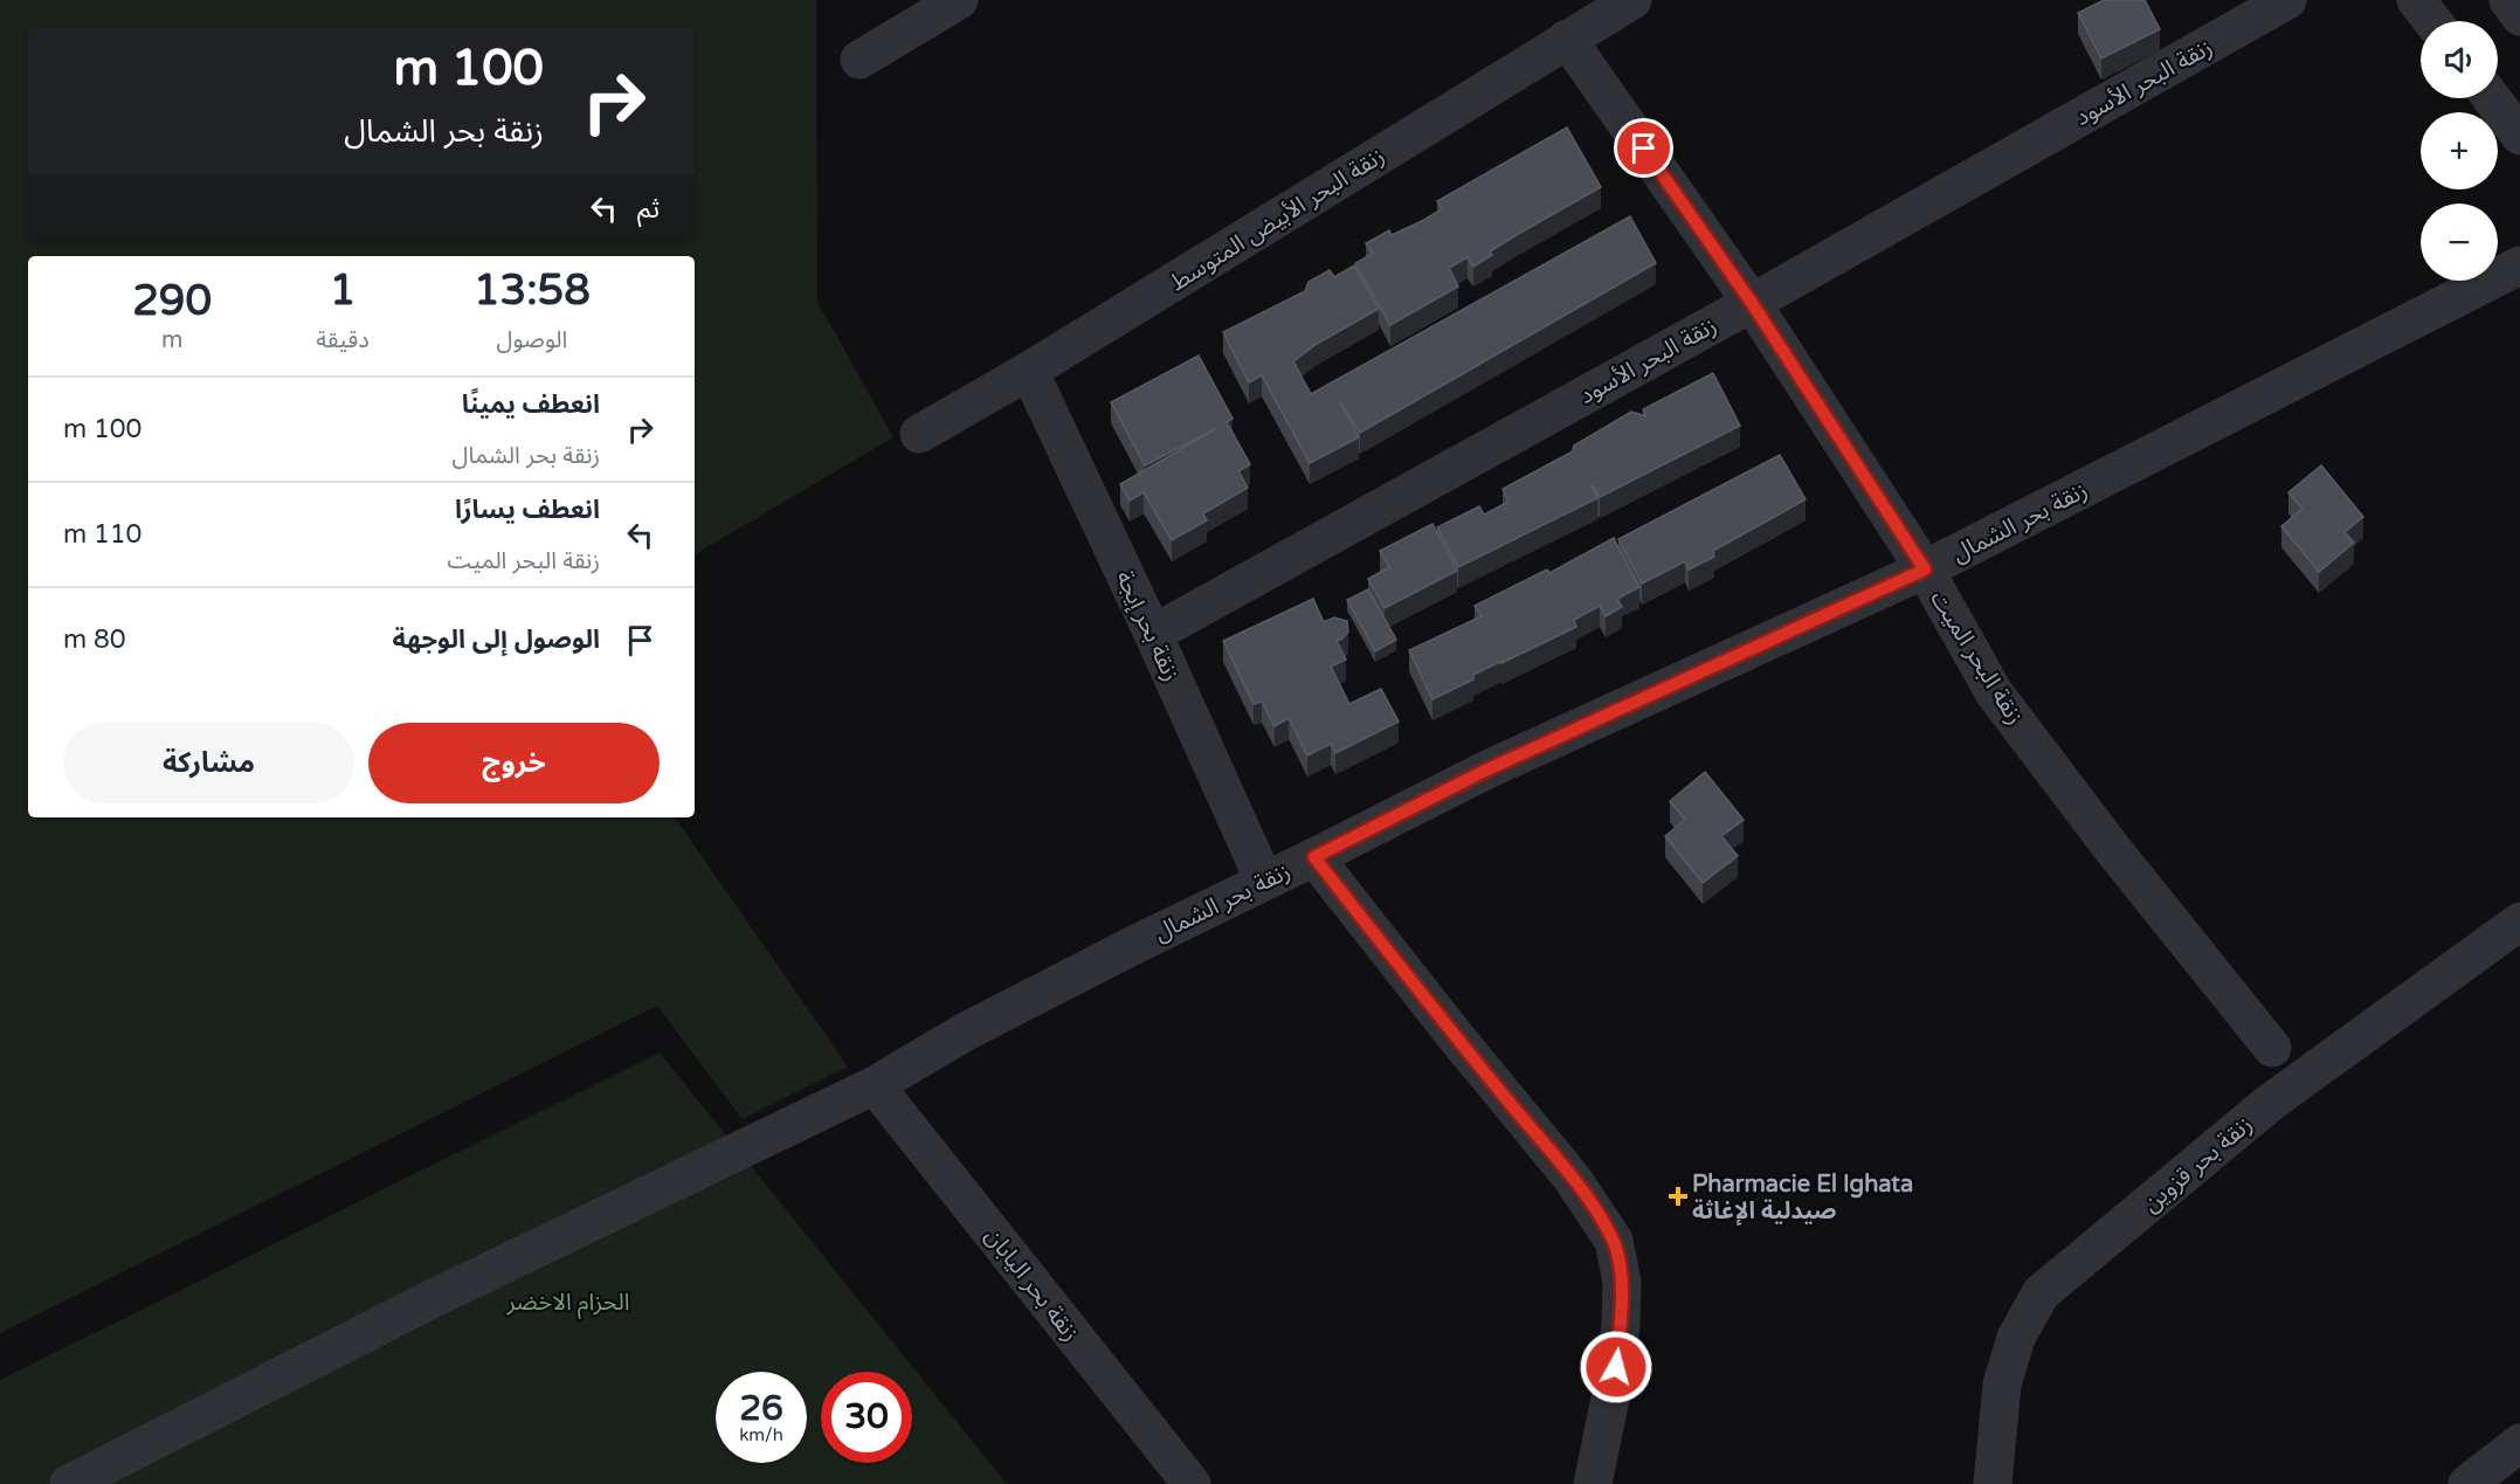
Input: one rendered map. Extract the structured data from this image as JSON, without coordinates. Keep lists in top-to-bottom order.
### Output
{
  "streets": {
    "street": [
      "زنقة البحر الأسود",
      "زنقة البحر الأبيض المتوسط",
      "زنقة بحر الشمال",
      "زنقة بحر إيجة",
      "زنقة البحر الميت",
      "زنقة بحر قزوين",
      "زنقة بحر اليابان"
    ]
  },
  "crossings": [
    ["زنقة البحر الأسود", "زنقة بحر إيجة"],
    ["زنقة البحر الأسود", "زنقة البحر الميت"],
    ["زنقة البحر الأبيض المتوسط", "زنقة بحر إيجة"],
    ["زنقة البحر الأبيض المتوسط", "زنقة البحر الميت"],
    ["زنقة بحر الشمال", "زنقة بحر إيجة"],
    ["زنقة بحر الشمال", "زنقة البحر الميت"],
    ["زنقة بحر الشمال", "زنقة بحر اليابان"]
  ],
  "parks": ["الحزام الاخضر"],
  "places": {
    "health": ["Pharmacie El Ighata صيدلية الإغاثة"]
  },
  "page": {
    "map_buttons": ["+", "−"],
    "turn": ["100 m", "زنقة بحر الشمال"],
    "then": "ثم",
    "eta": [
      "13:58",
      "الوصول",
      "1",
      "دقيقة",
      "290",
      "m"
    ],
    "list": [
      {
        "name": "انعطف يمينًا",
        "note": "زنقة بحر الشمال",
        "value": "100 m"
      },
      {
        "name": "انعطف يسارًا",
        "note": "زنقة البحر الميت",
        "value": "110 m"
      },
      {
        "name": "الوصول إلى الوجهة",
        "value": "80 m"
      }
    ],
    "buttons": ["خروج", "مشاركة"],
    "speed": "26 km/h",
    "limit": "30"
  }
}
